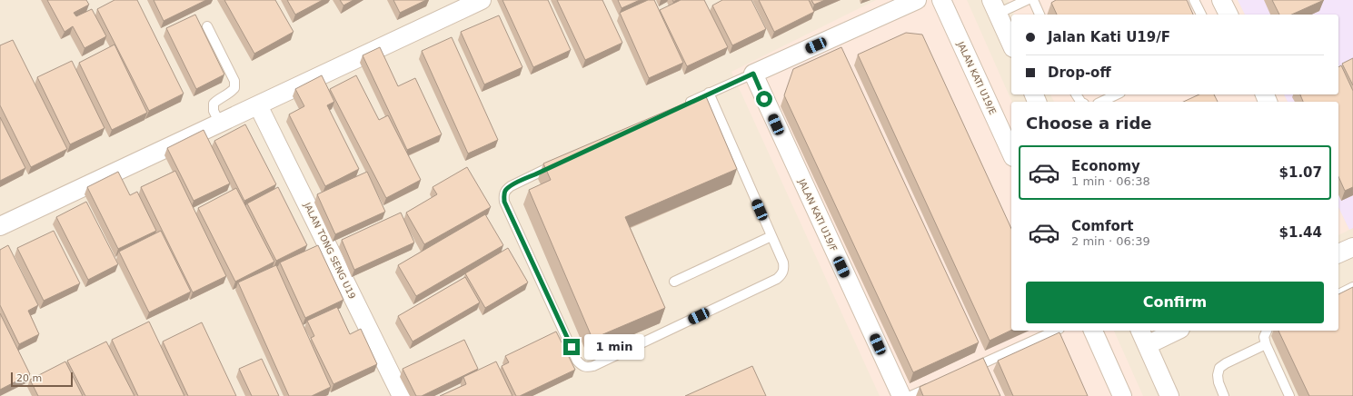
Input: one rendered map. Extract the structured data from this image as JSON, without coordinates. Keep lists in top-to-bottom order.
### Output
{
  "streets": {
    "street": ["JALAN KATI U19/E", "JALAN KATI U19/F", "JALAN TONG SENG U19"]
  },
  "scale_bar": "20 m",
  "page": {
    "banner": ["Jalan Kati U19/F", "Drop-off"],
    "heading": "Choose a ride",
    "list": [
      {
        "name": "Economy",
        "note": "1 min · 06:38",
        "value": "$1.07"
      },
      {
        "name": "Comfort",
        "note": "2 min · 06:39",
        "value": "$1.44"
      }
    ],
    "buttons": "Confirm",
    "bubble": "1 min",
    "scale": "20 m"
  }
}
